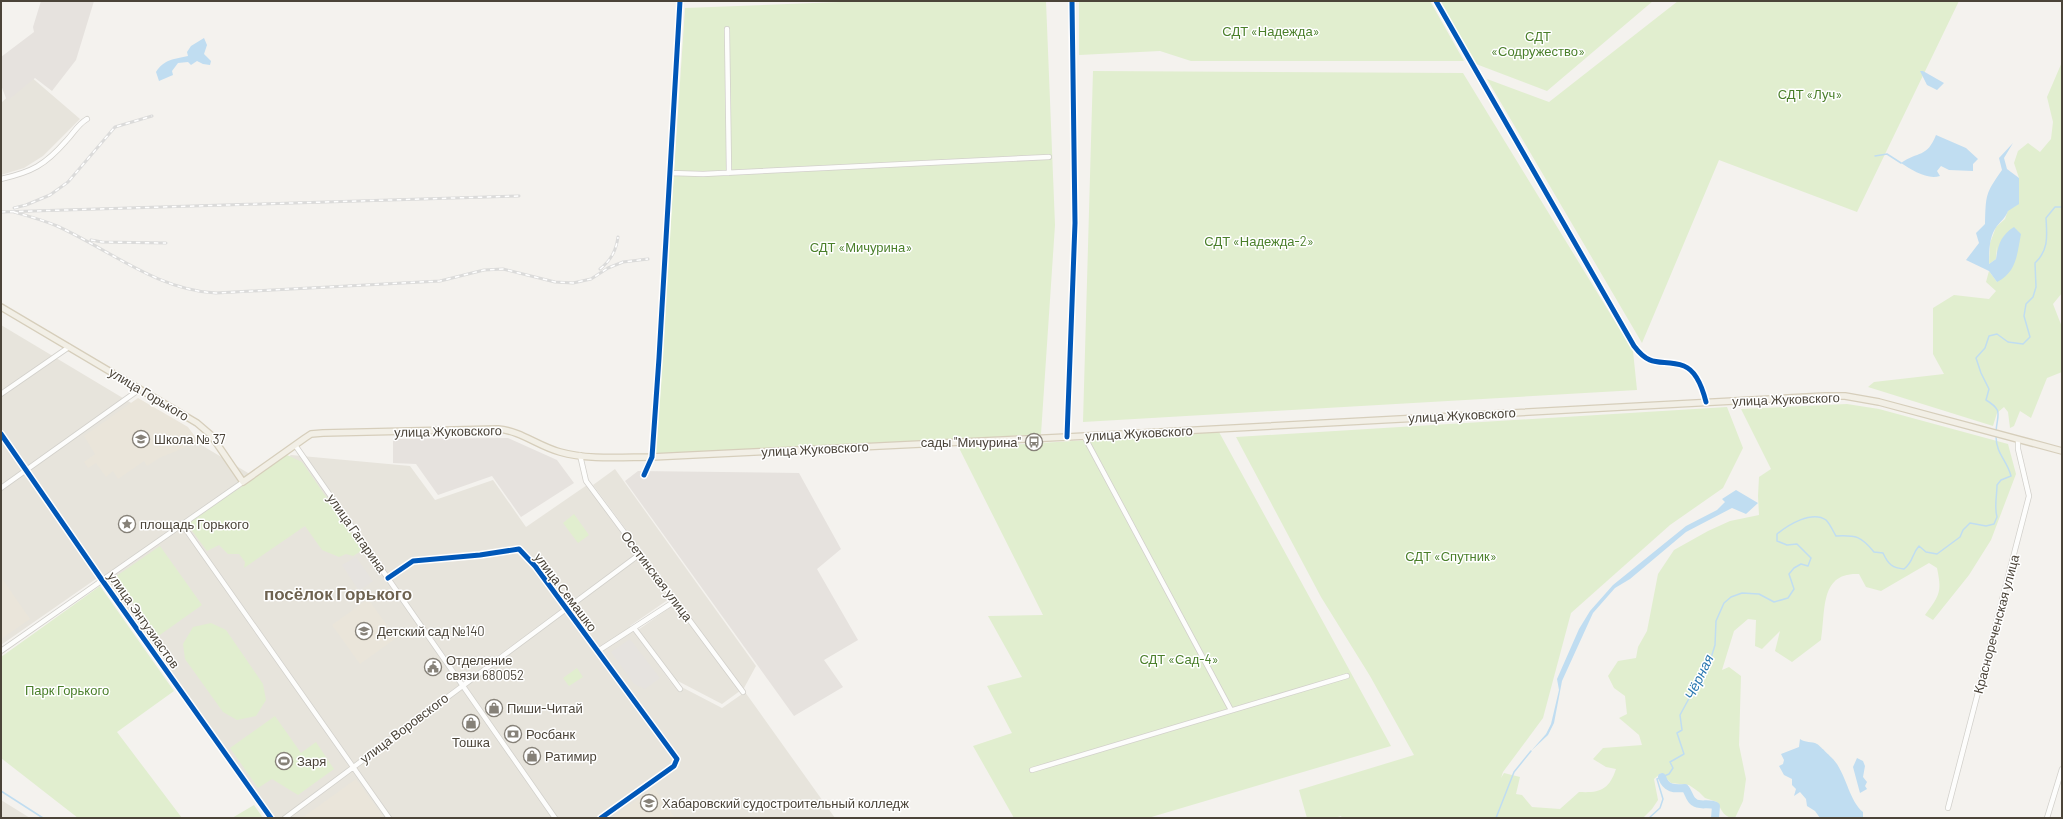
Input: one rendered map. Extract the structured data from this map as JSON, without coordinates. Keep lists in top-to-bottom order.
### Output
{
  "streets": {
    "main road": ["улица Горького", "улица Жуковского"],
    "street": [
      "улица Гагарина",
      "Осетинская улица",
      "улица Семашко",
      "улица Энтузиастов",
      "Краснореченская улица",
      "улица Воровского"
    ]
  },
  "crossings": [
    ["улица Жуковского", "улица Гагарина"],
    ["улица Жуковского", "Осетинская улица"],
    ["улица Жуковского", "Краснореченская улица"],
    ["улица Гагарина", "улица Семашко"],
    ["улица Гагарина", "улица Воровского"],
    ["Осетинская улица", "улица Воровского"],
    ["улица Семашко", "улица Воровского"]
  ],
  "districts": ["посёлок Горького"],
  "water": ["Чёрная"],
  "parks": [
    "СДТ «Надежда»",
    "СДТ «Содружество»",
    "СДТ «Луч»",
    "СДТ «Надежда-2»",
    "СДТ «Мичурина»",
    "СДТ «Спутник»",
    "СДТ «Сад-4»",
    "Парк Горького"
  ],
  "places": {
    "school or university": ["Школа № 37", "Детский сад №140", "Хабаровский судостроительный колледж"],
    "bus stop": ["сады \"Мичурина\""],
    "place": ["площадь Горького"],
    "public building": ["Отделение связи 680052"],
    "shop": ["Пиши-Читай", "Тошка", "Ратимир"],
    "bank": ["Росбанк"],
    "sports": ["Заря"]
  }
}
